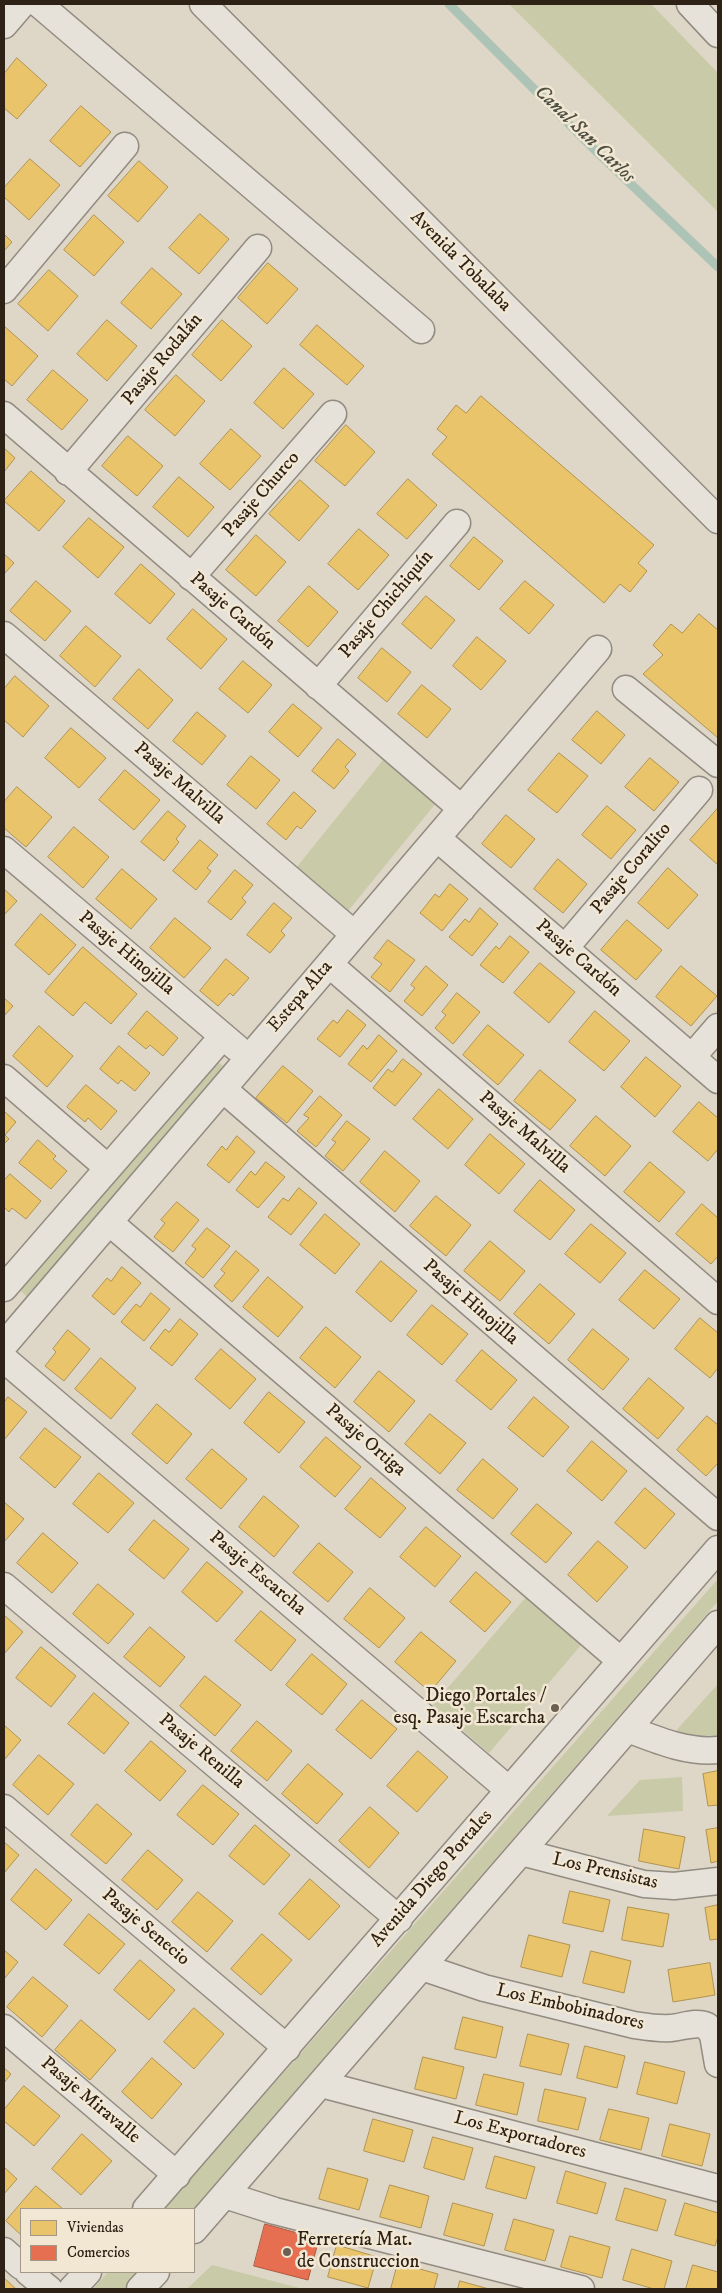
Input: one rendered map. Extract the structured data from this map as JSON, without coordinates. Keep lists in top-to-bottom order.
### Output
{
  "streets": {
    "street": [
      "Avenida Tobalaba",
      "Pasaje Rodalán",
      "Pasaje Churco",
      "Pasaje Chichiquín",
      "Pasaje Cardón",
      "Pasaje Malvilla",
      "Pasaje Coralito",
      "Pasaje Hinojilla",
      "Estepa Alta",
      "Pasaje Ortiga",
      "Pasaje Escarcha",
      "Pasaje Renilla",
      "Los Prensistas",
      "Avenida Diego Portales",
      "Pasaje Senecio",
      "Los Embobinadores",
      "Pasaje Miravalle",
      "Los Exportadores"
    ]
  },
  "crossings": [
    ["Pasaje Rodalán", "Pasaje Cardón"],
    ["Pasaje Churco", "Pasaje Cardón"],
    ["Pasaje Chichiquín", "Pasaje Cardón"],
    ["Pasaje Cardón", "Pasaje Coralito"],
    ["Pasaje Cardón", "Estepa Alta"],
    ["Pasaje Malvilla", "Estepa Alta"],
    ["Pasaje Hinojilla", "Estepa Alta"],
    ["Estepa Alta", "Pasaje Ortiga"],
    ["Pasaje Ortiga", "Avenida Diego Portales"],
    ["Pasaje Escarcha", "Avenida Diego Portales"],
    ["Pasaje Renilla", "Avenida Diego Portales"],
    ["Avenida Diego Portales", "Pasaje Senecio"],
    ["Avenida Diego Portales", "Pasaje Miravalle"]
  ],
  "water": ["Canal San Carlos"],
  "places": ["Diego Portales / esq. Pasaje Escarcha", "Ferretería Mat. de Construccion"],
  "legend": ["Viviendas", "Comercios"]
}
